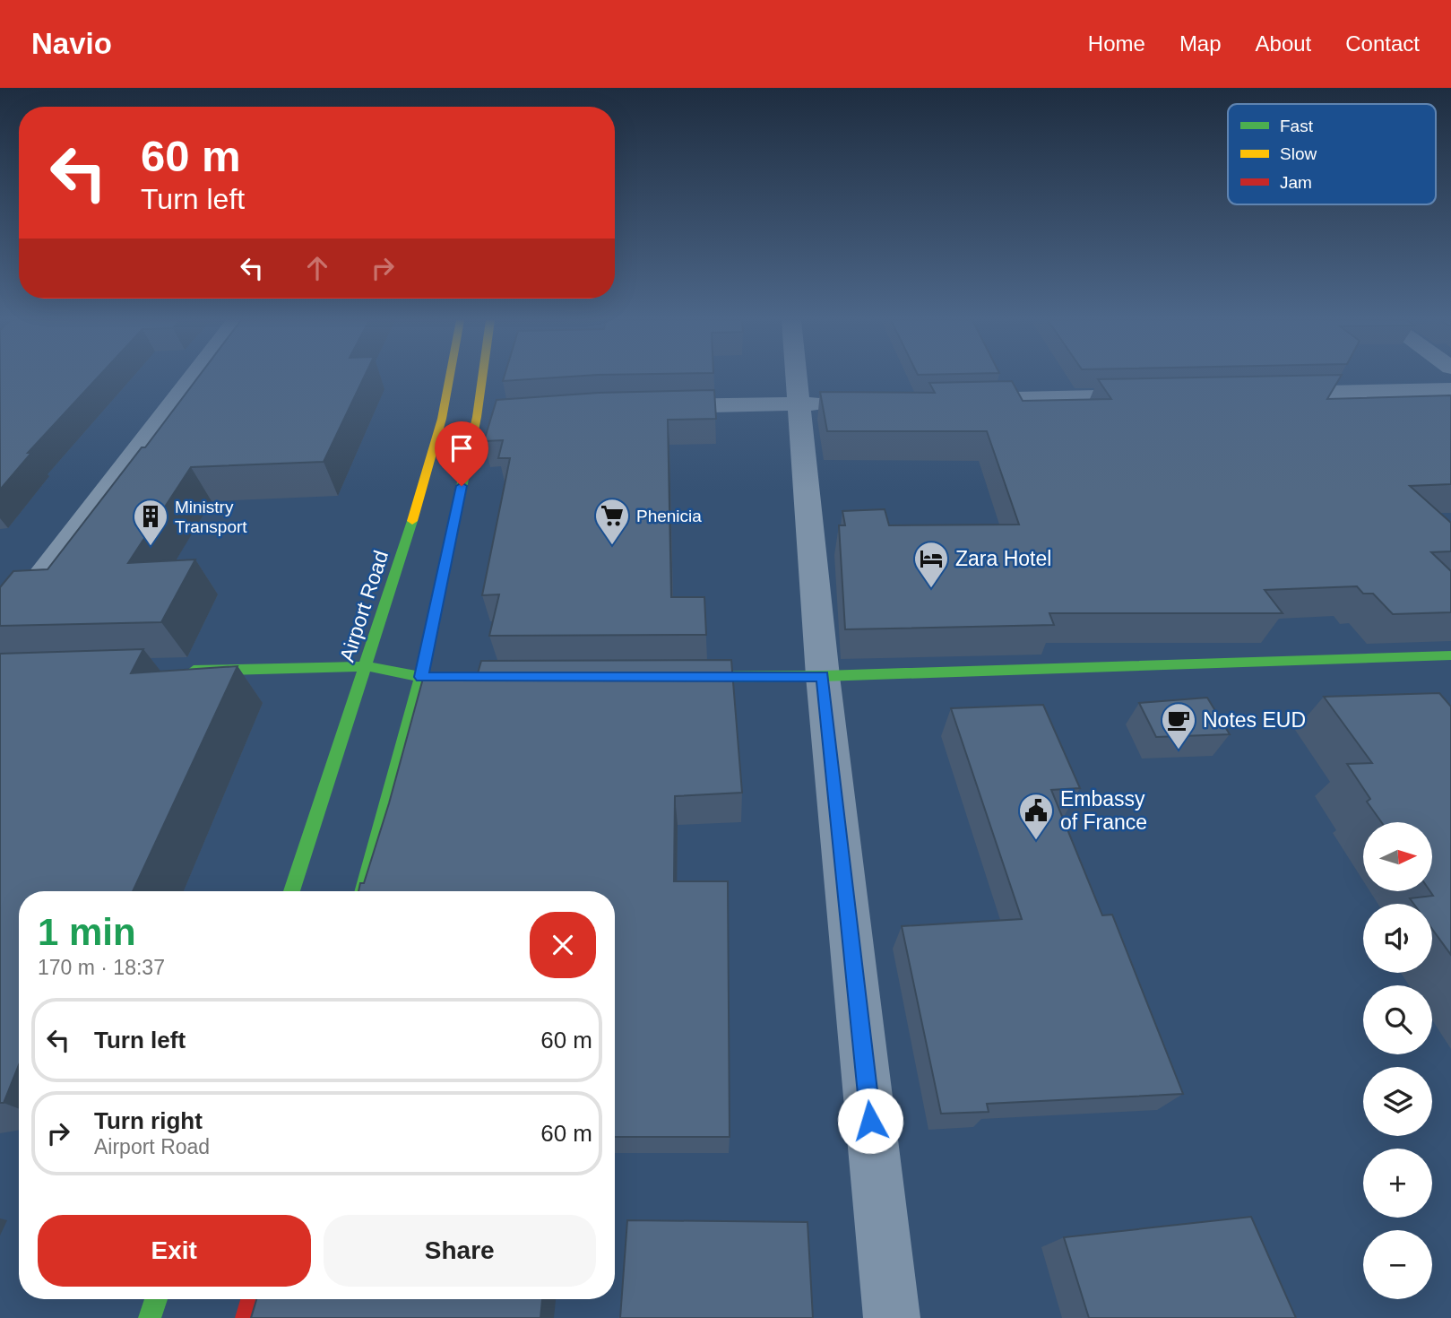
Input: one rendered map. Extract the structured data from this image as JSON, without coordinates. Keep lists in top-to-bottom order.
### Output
{
  "streets": {
    "main road": ["Airport Road"]
  },
  "places": {
    "supermarket": ["Phenicia"],
    "building": ["Ministry Transport"],
    "hotel": ["Zara Hotel"],
    "cafe": ["Notes EUD"],
    "public building": ["Embassy of France"]
  },
  "legend": ["Fast", "Slow", "Jam"],
  "north": "right",
  "page": {
    "header": "Navio",
    "nav": [
      "Home",
      "Map",
      "About",
      "Contact"
    ],
    "turn": ["60 m", "Turn left"],
    "map_buttons": ["+", "−"],
    "heading": ["1 min", "170 m · 18:37"],
    "list": [
      {
        "name": "Turn left",
        "value": "60 m"
      },
      {
        "name": "Turn right",
        "note": "Airport Road",
        "value": "60 m"
      }
    ],
    "buttons": ["Exit", "Share"]
  }
}
